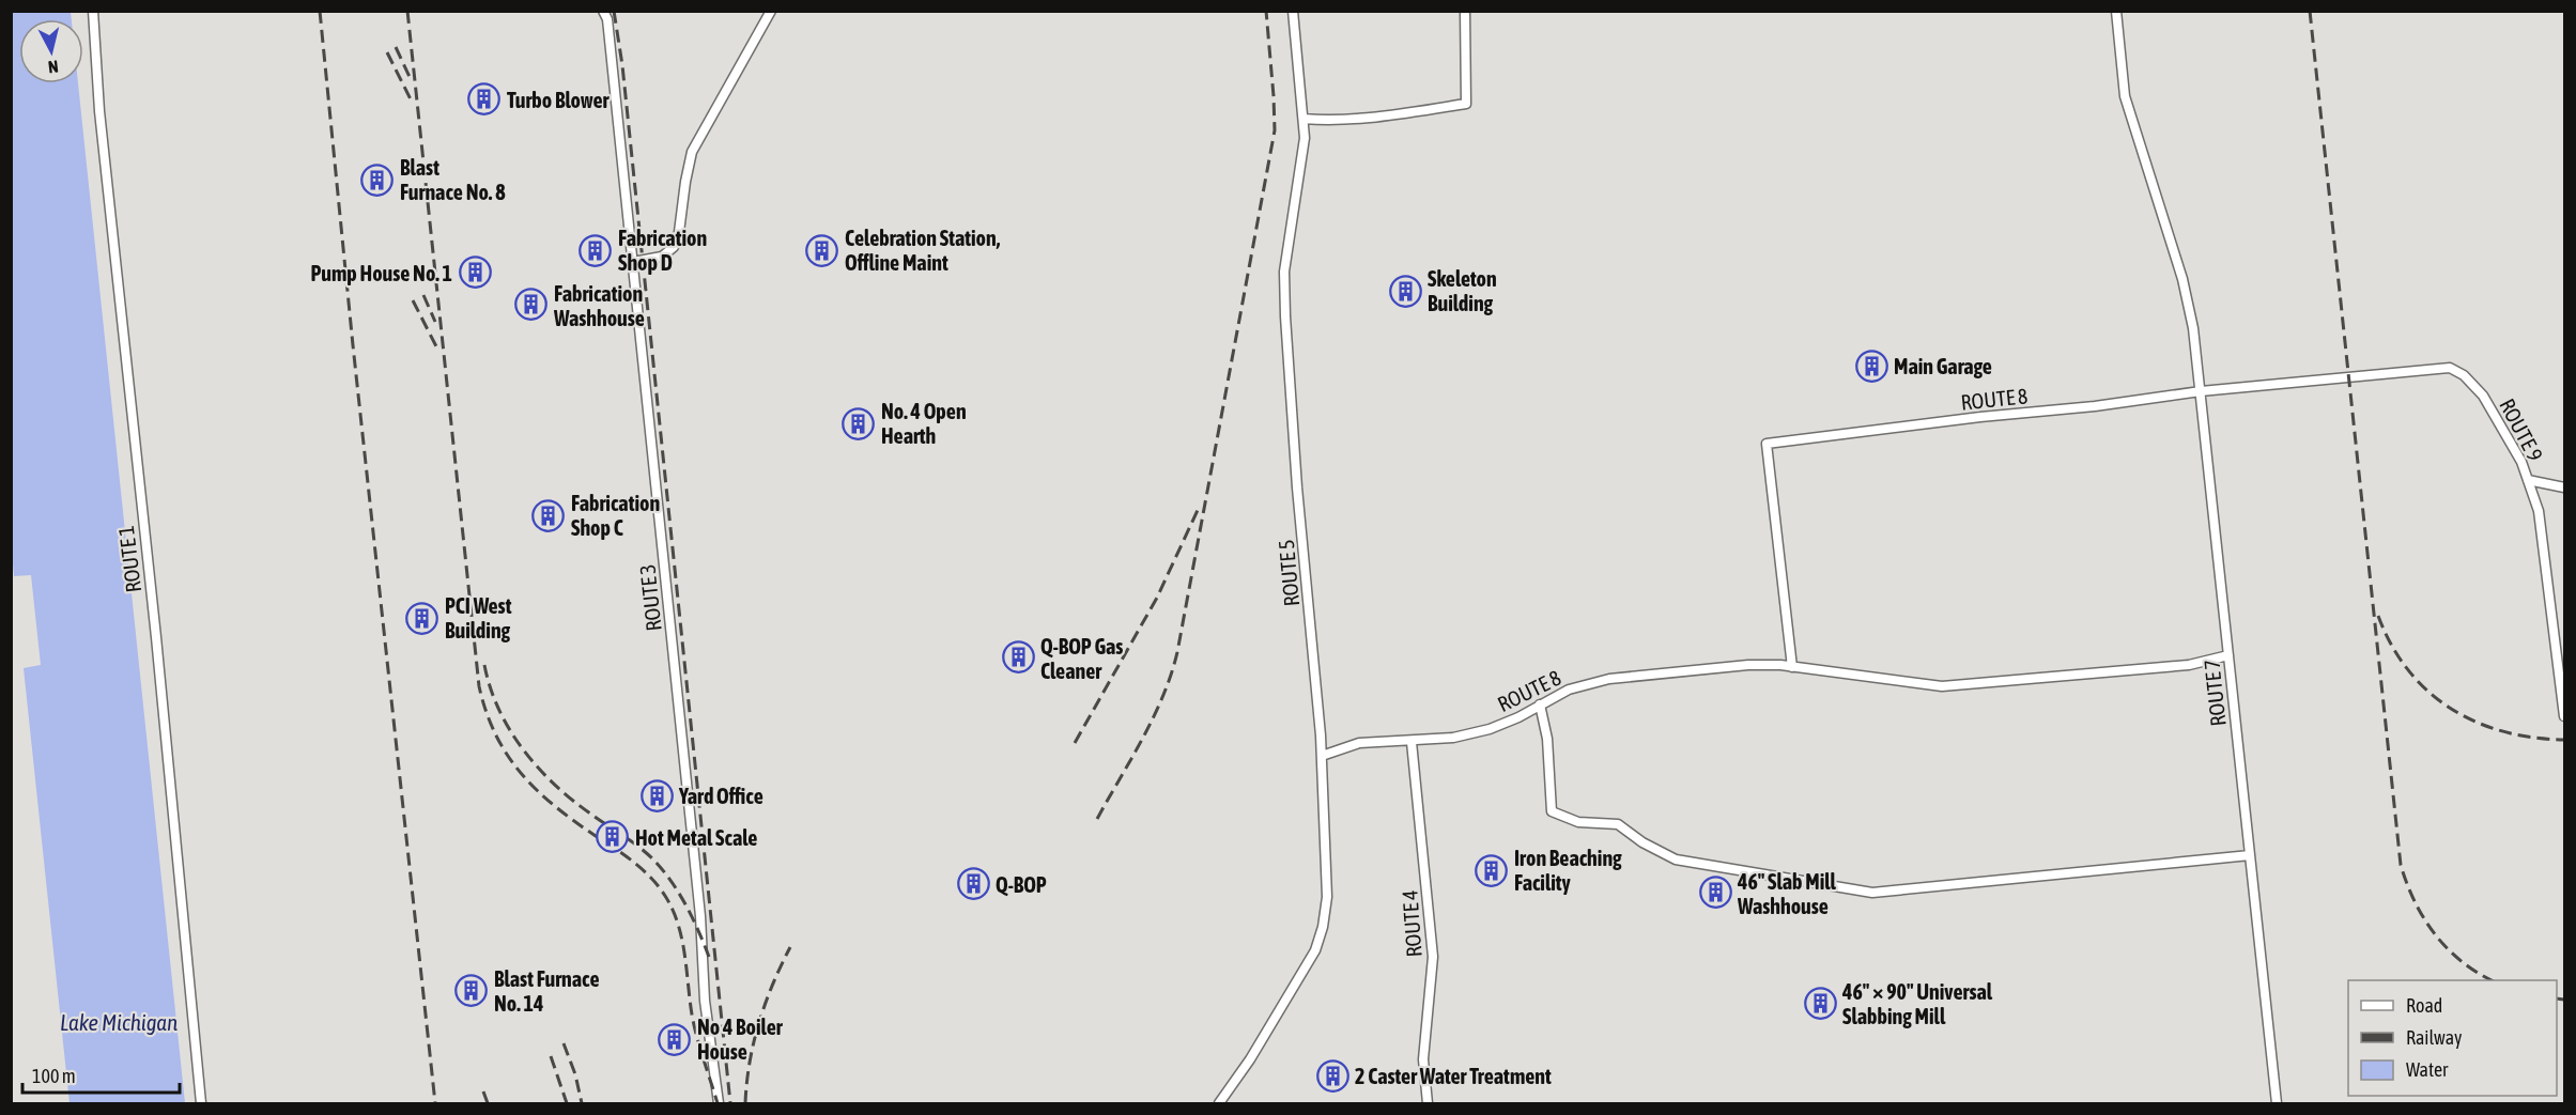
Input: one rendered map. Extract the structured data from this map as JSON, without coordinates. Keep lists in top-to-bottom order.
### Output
{
  "streets": {
    "street": [
      "ROUTE 8",
      "ROUTE 9",
      "ROUTE 1",
      "ROUTE 5",
      "ROUTE 3",
      "ROUTE 7",
      "ROUTE 4"
    ]
  },
  "crossings": [
    ["ROUTE 8", "ROUTE 9"],
    ["ROUTE 8", "ROUTE 5"],
    ["ROUTE 8", "ROUTE 7"],
    ["ROUTE 8", "ROUTE 4"]
  ],
  "water": ["Lake Michigan"],
  "places": {
    "building": [
      "Turbo Blower",
      "Blast Furnace No. 8",
      "Fabrication Shop D",
      "Celebration Station, Offline Maint",
      "Pump House No. 1",
      "Skeleton Building",
      "Fabrication Washhouse",
      "Main Garage",
      "No. 4 Open Hearth",
      "Fabrication Shop C",
      "PCI West Building",
      "Q-BOP Gas Cleaner",
      "Yard Office",
      "Hot Metal Scale",
      "Iron Beaching Facility",
      "Q-BOP",
      "46\" Slab Mill Washhouse",
      "Blast Furnace No. 14",
      "46\" × 90\" Universal Slabbing Mill",
      "No 4 Boiler House",
      "2 Caster Water Treatment"
    ]
  },
  "legend": ["Road", "Railway", "Water"],
  "scale_bar": "100 m",
  "north": "bottom"
}
